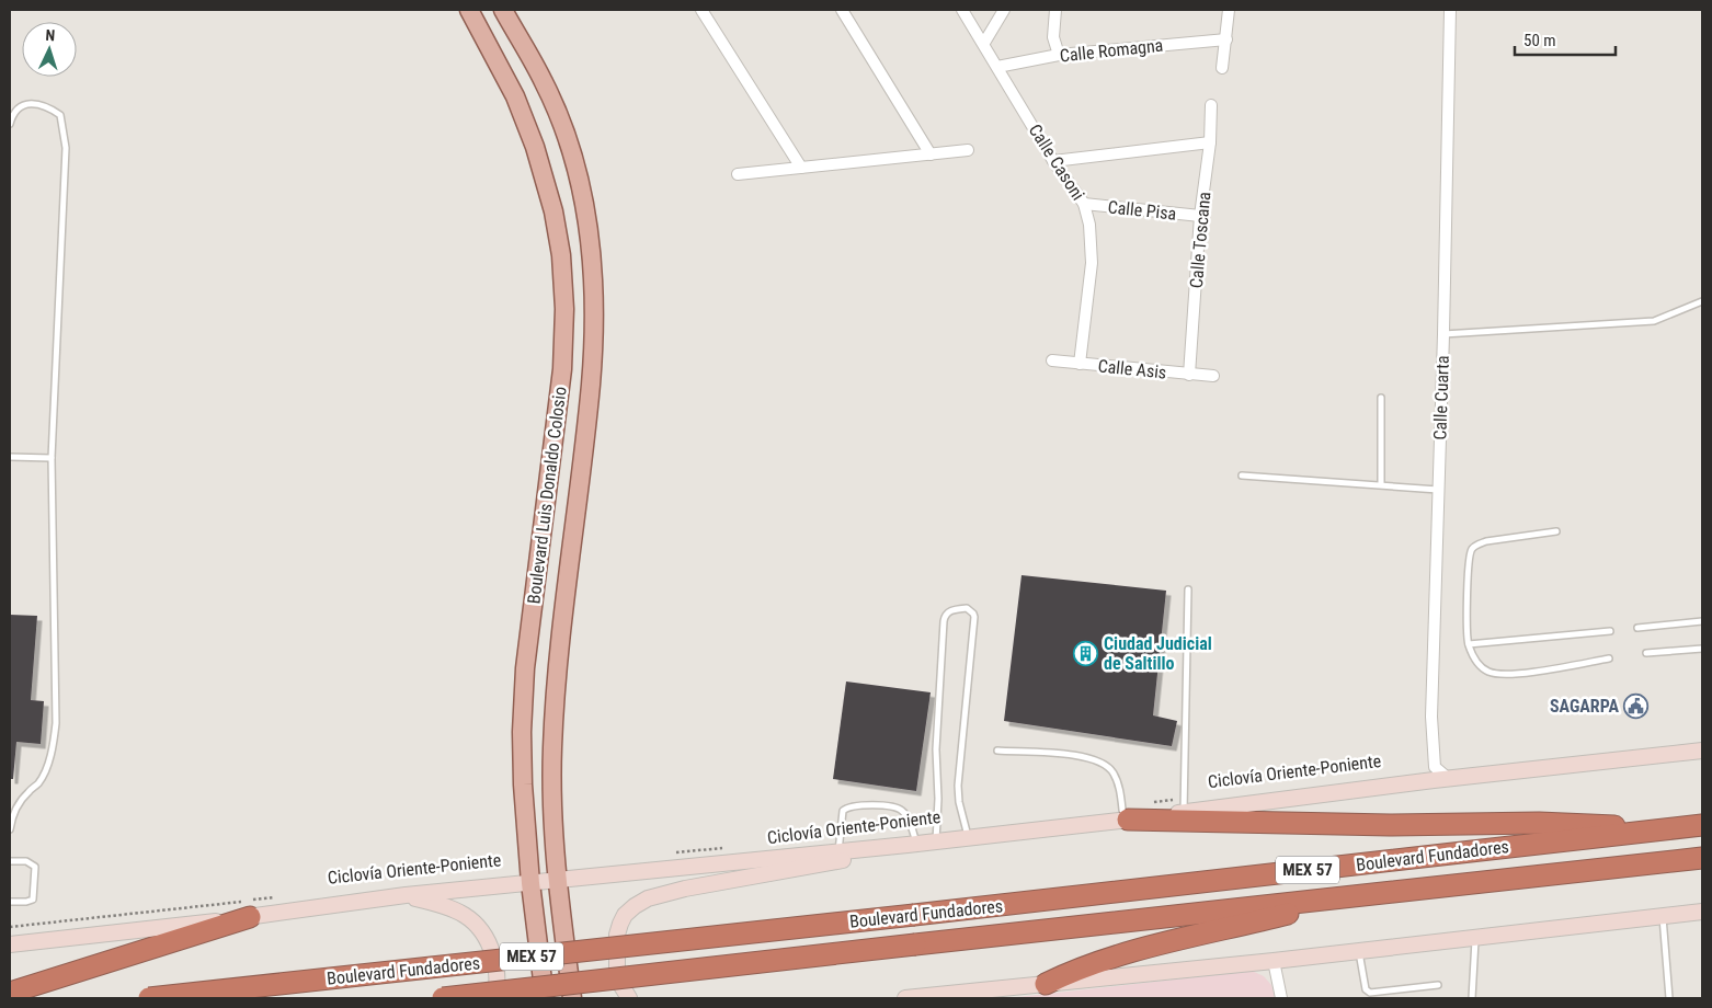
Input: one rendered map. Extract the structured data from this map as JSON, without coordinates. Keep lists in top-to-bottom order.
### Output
{
  "streets": {
    "highway": ["Boulevard Fundadores", "MEX 57"],
    "main road": ["Boulevard Luis Donaldo Colosio"],
    "street": [
      "Calle Romagna",
      "Calle Casoni",
      "Calle Pisa",
      "Calle Toscana",
      "Calle Asis",
      "Calle Cuarta"
    ],
    "path": ["Ciclovía Oriente-Poniente"]
  },
  "crossings": [
    ["Calle Romagna", "Calle Casoni"],
    ["Calle Casoni", "Calle Pisa"],
    ["Calle Casoni", "Calle Asis"],
    ["Calle Pisa", "Calle Toscana"],
    ["Calle Toscana", "Calle Asis"]
  ],
  "places": {
    "building": ["Ciudad Judicial de Saltillo"],
    "public building": ["SAGARPA"]
  },
  "scale_bar": "50 m",
  "north": "top"
}
